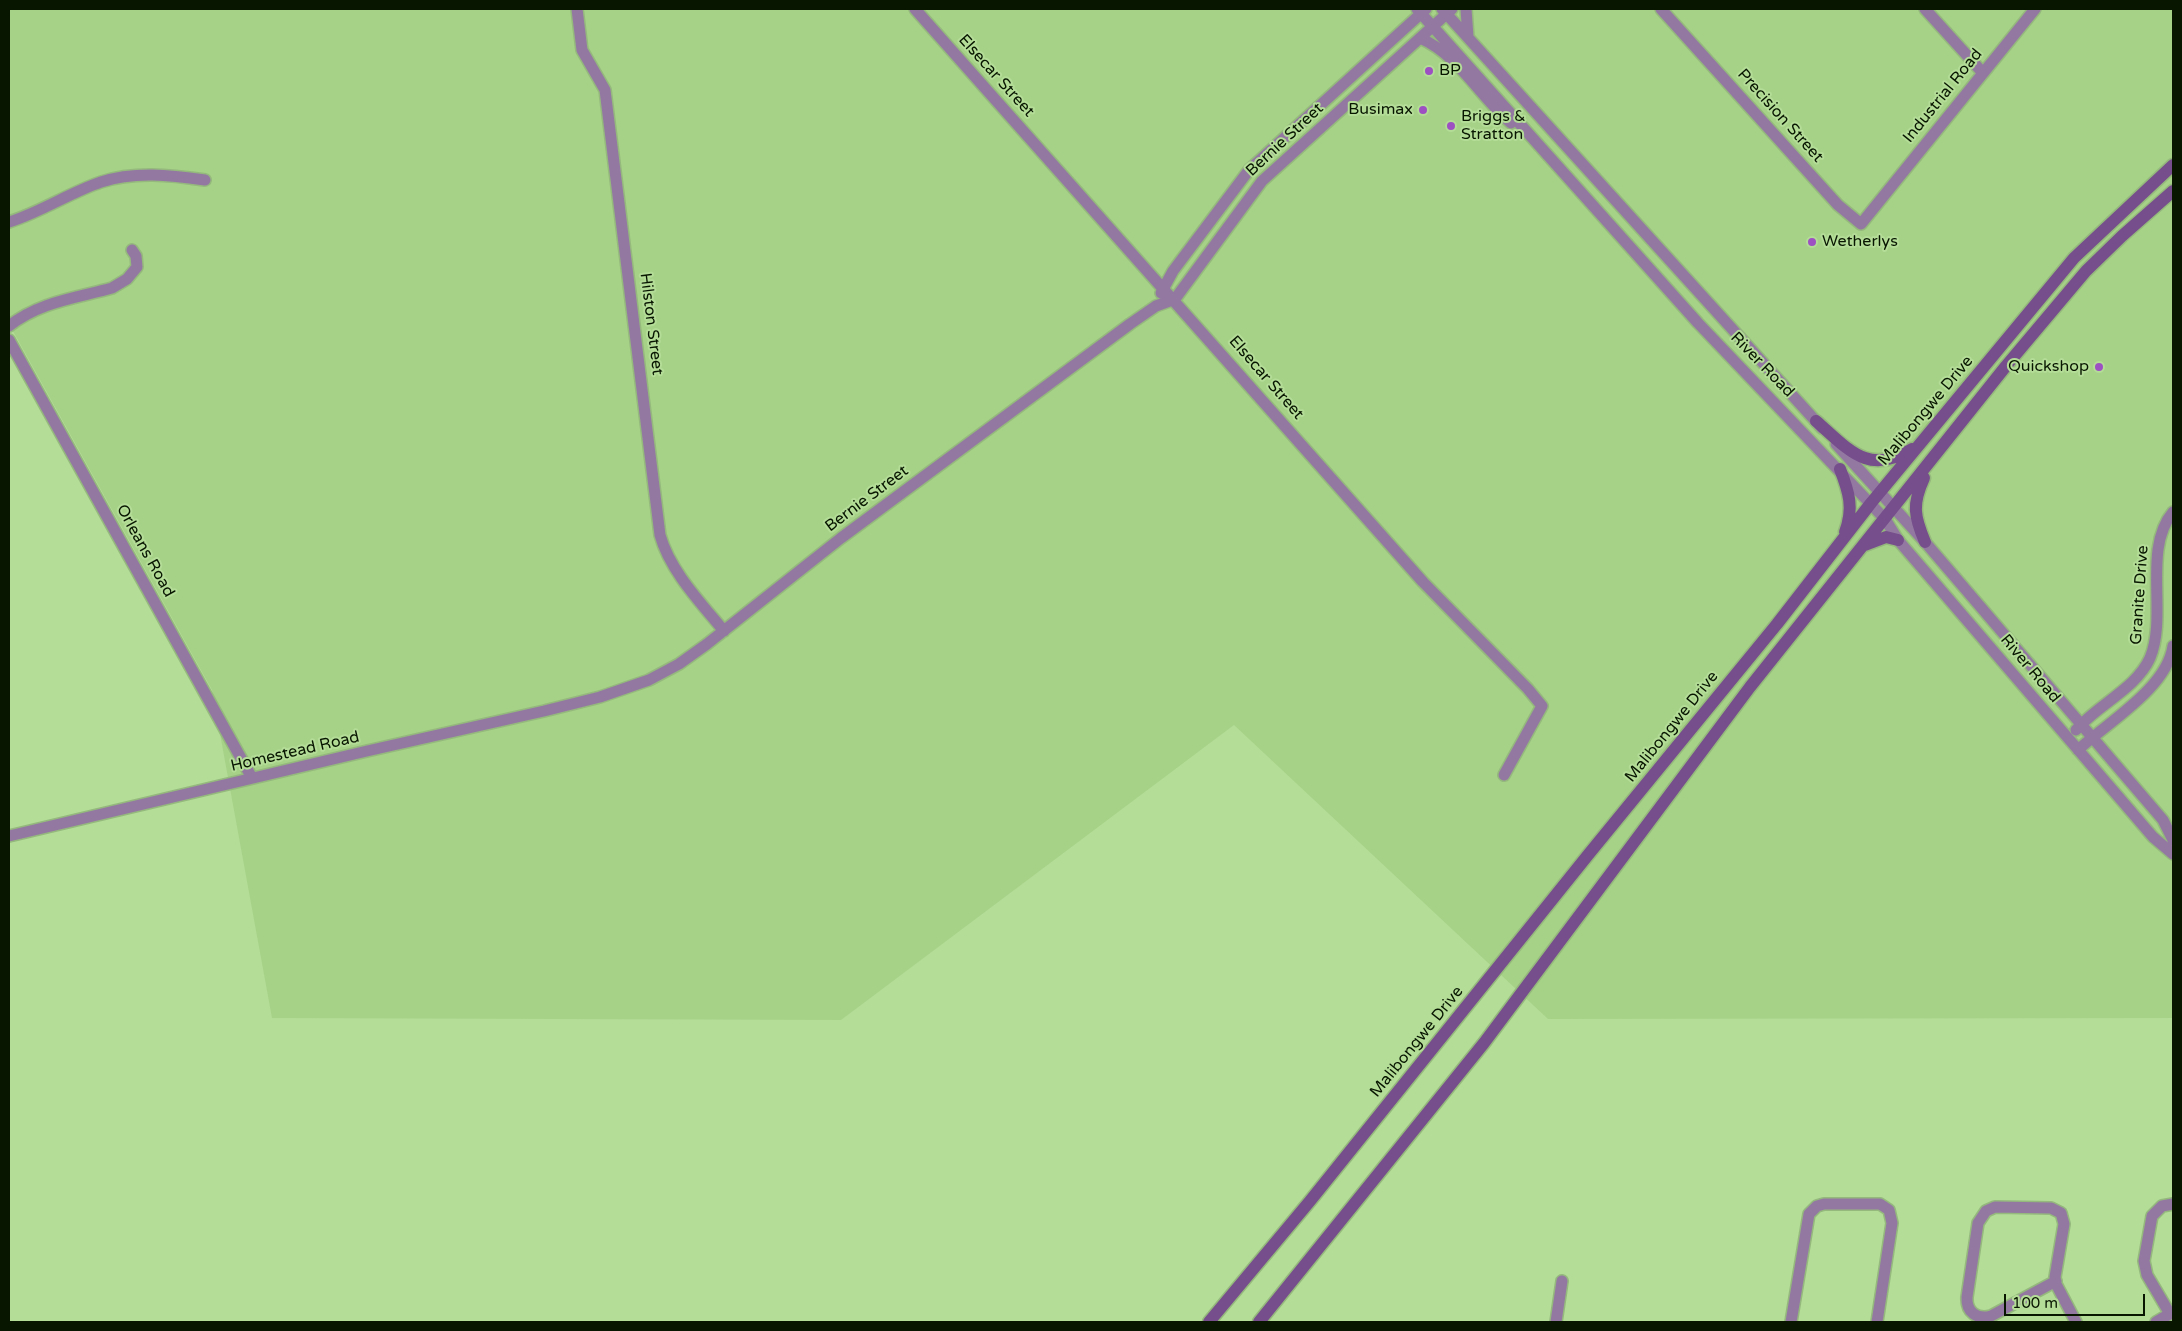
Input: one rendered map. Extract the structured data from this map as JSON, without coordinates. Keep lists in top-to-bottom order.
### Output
{
  "streets": {
    "main road": ["Malibongwe Drive"],
    "street": [
      "Elsecar Street",
      "Industrial Road",
      "Precision Street",
      "Bernie Street",
      "Hilston Street",
      "River Road",
      "Orleans Road",
      "Granite Drive",
      "Homestead Road"
    ]
  },
  "crossings": [
    ["Elsecar Street", "Bernie Street"],
    ["Industrial Road", "Precision Street"],
    ["Bernie Street", "Hilston Street"],
    ["Bernie Street", "River Road"],
    ["Bernie Street", "Homestead Road"],
    ["River Road", "Malibongwe Drive"],
    ["River Road", "Granite Drive"],
    ["Orleans Road", "Homestead Road"]
  ],
  "places": [
    "BP",
    "Busimax",
    "Briggs & Stratton",
    "Wetherlys",
    "Quickshop"
  ],
  "scale_bar": "100 m"
}
